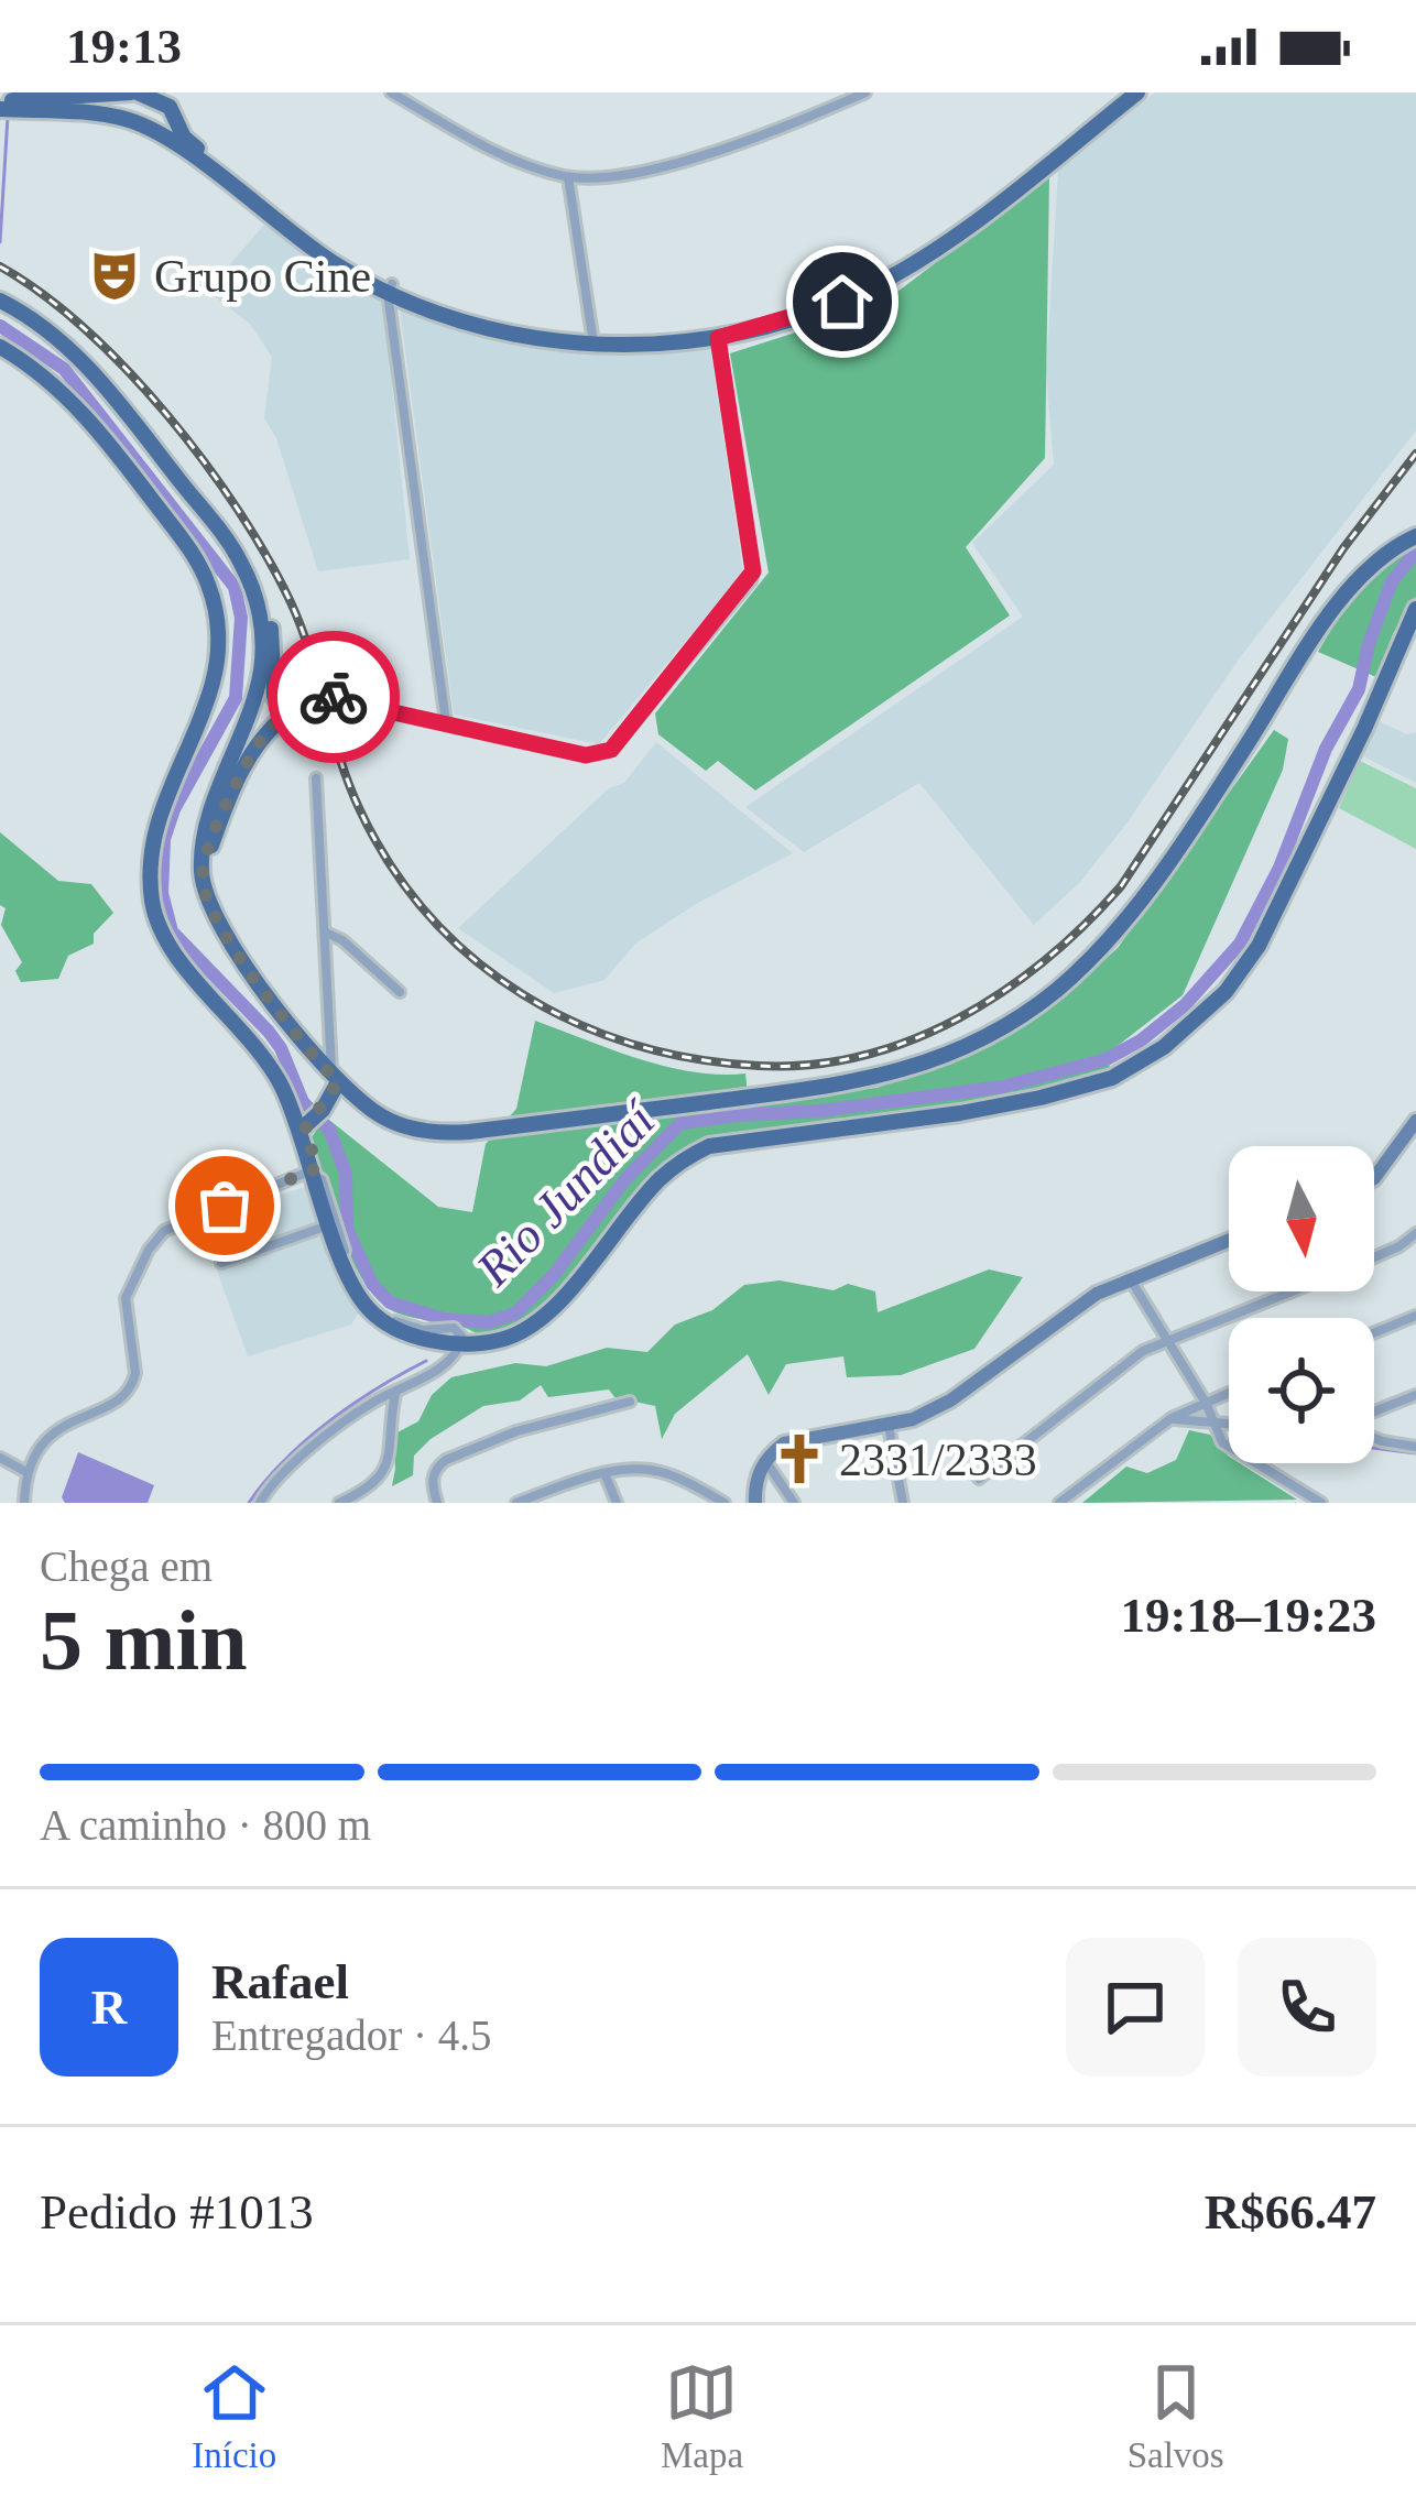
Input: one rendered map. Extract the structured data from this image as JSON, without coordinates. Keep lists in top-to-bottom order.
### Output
{
  "water": ["Rio Jundiaí"],
  "places": {
    "theatre": ["Grupo Cine"],
    "church": ["2331/2333"]
  },
  "north": "bottom",
  "page": {
    "status": "19:13",
    "heading": ["5 min", "Chega em", "19:18–19:23"],
    "panel": [
      "Rafael",
      "Entregador · 4.5",
      "Pedido #1013",
      "R$66.47"
    ],
    "bar": "A caminho · 800 m",
    "round": "R",
    "tabs": ["Início", "Mapa", "Salvos"]
  }
}
